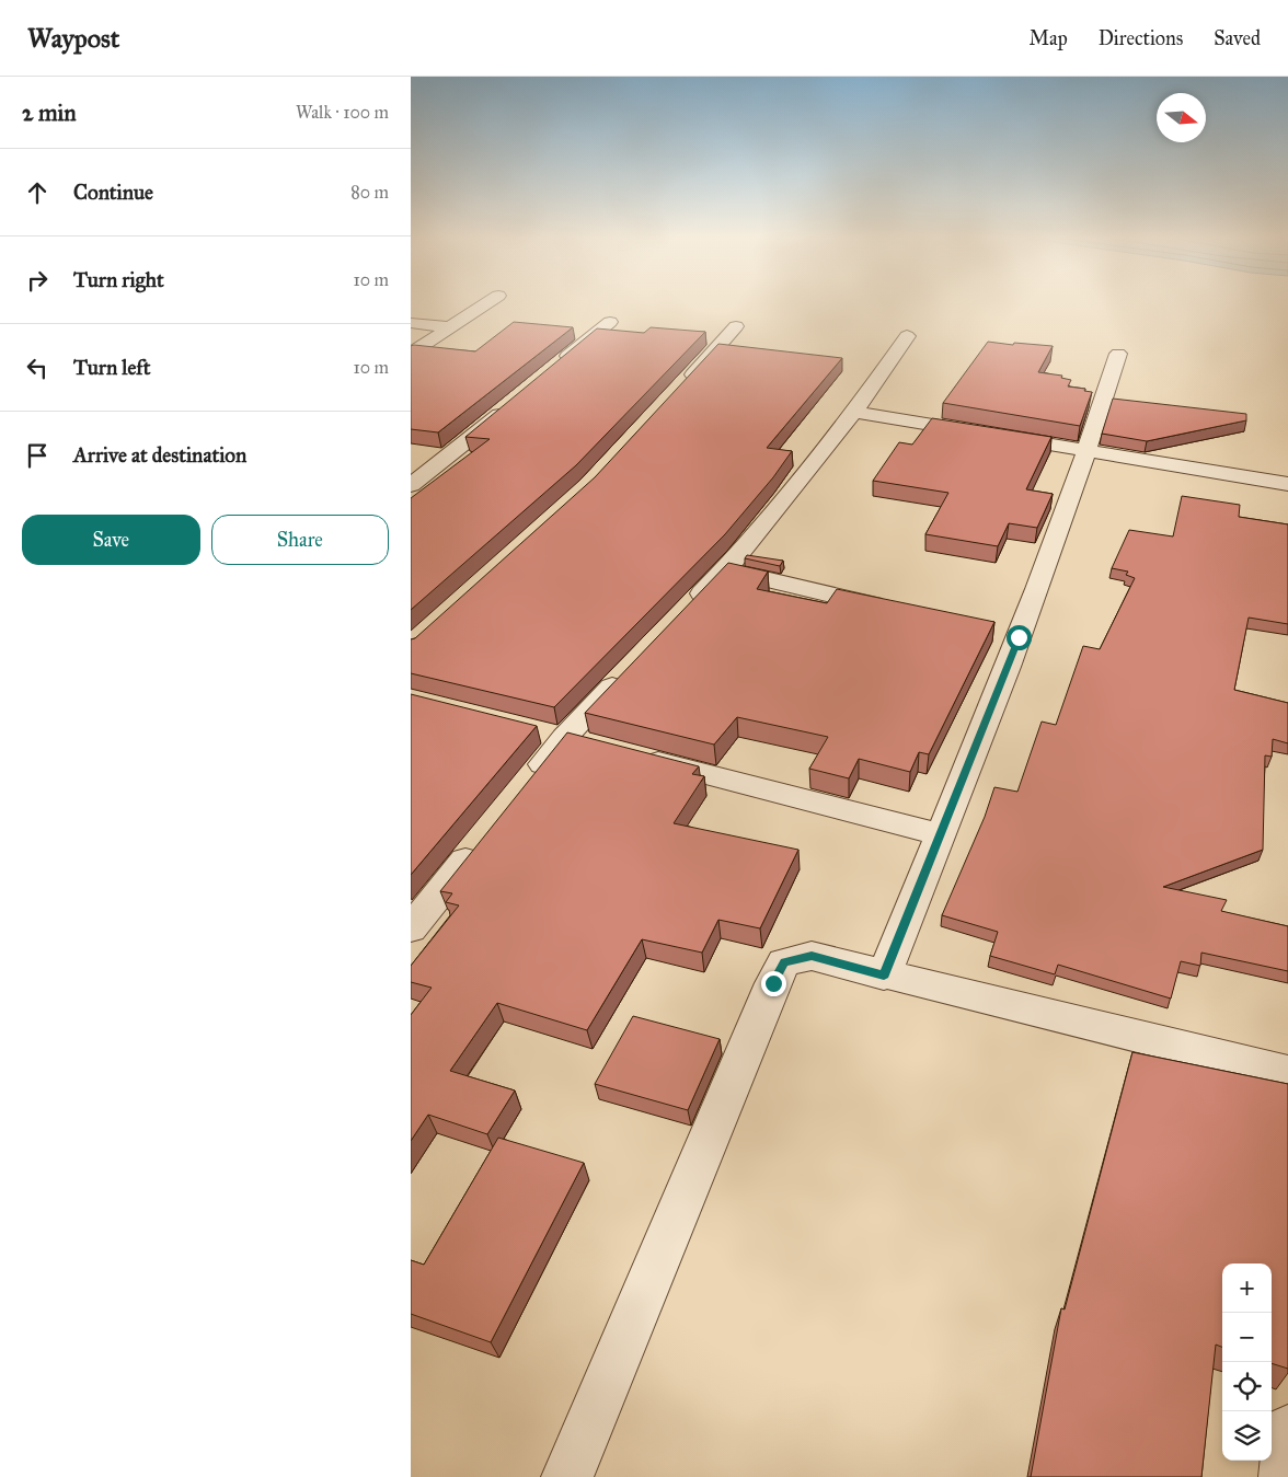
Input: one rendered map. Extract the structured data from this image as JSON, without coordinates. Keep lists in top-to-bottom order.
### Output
{
  "north": "right",
  "page": {
    "header": "Waypost",
    "nav": ["Map", "Directions", "Saved"],
    "heading": ["2 min", "Walk · 100 m"],
    "list": [
      ["Continue", "80 m"],
      ["Turn right", "10 m"],
      ["Turn left", "10 m"],
      "Arrive at destination"
    ],
    "buttons": ["Save", "Share"],
    "map_buttons": ["+", "−"]
  }
}
